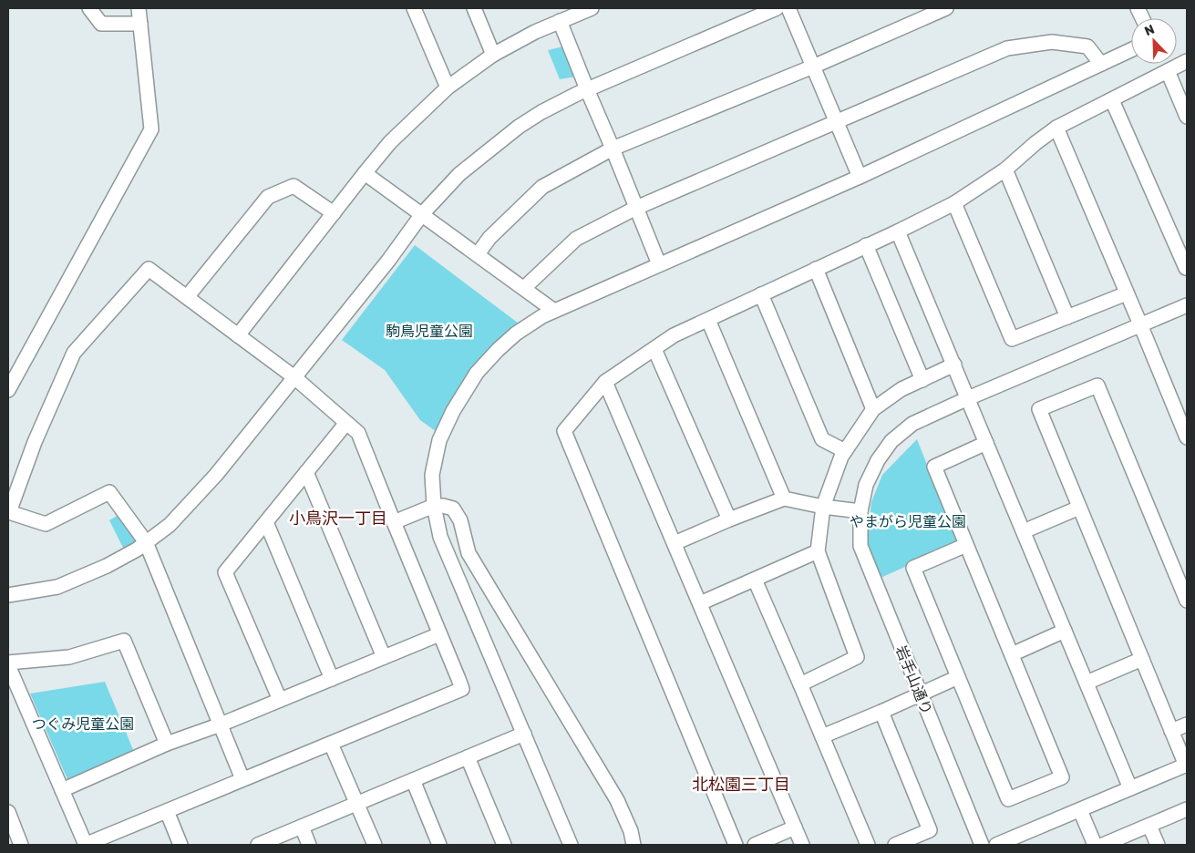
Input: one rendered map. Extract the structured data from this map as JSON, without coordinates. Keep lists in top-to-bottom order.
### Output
{
  "streets": {
    "street": ["岩手山通り"]
  },
  "districts": ["小鳥沢一丁目", "北松園三丁目"],
  "parks": ["駒鳥児童公園", "やまがら児童公園", "つぐみ児童公園"],
  "north": "top left"
}
